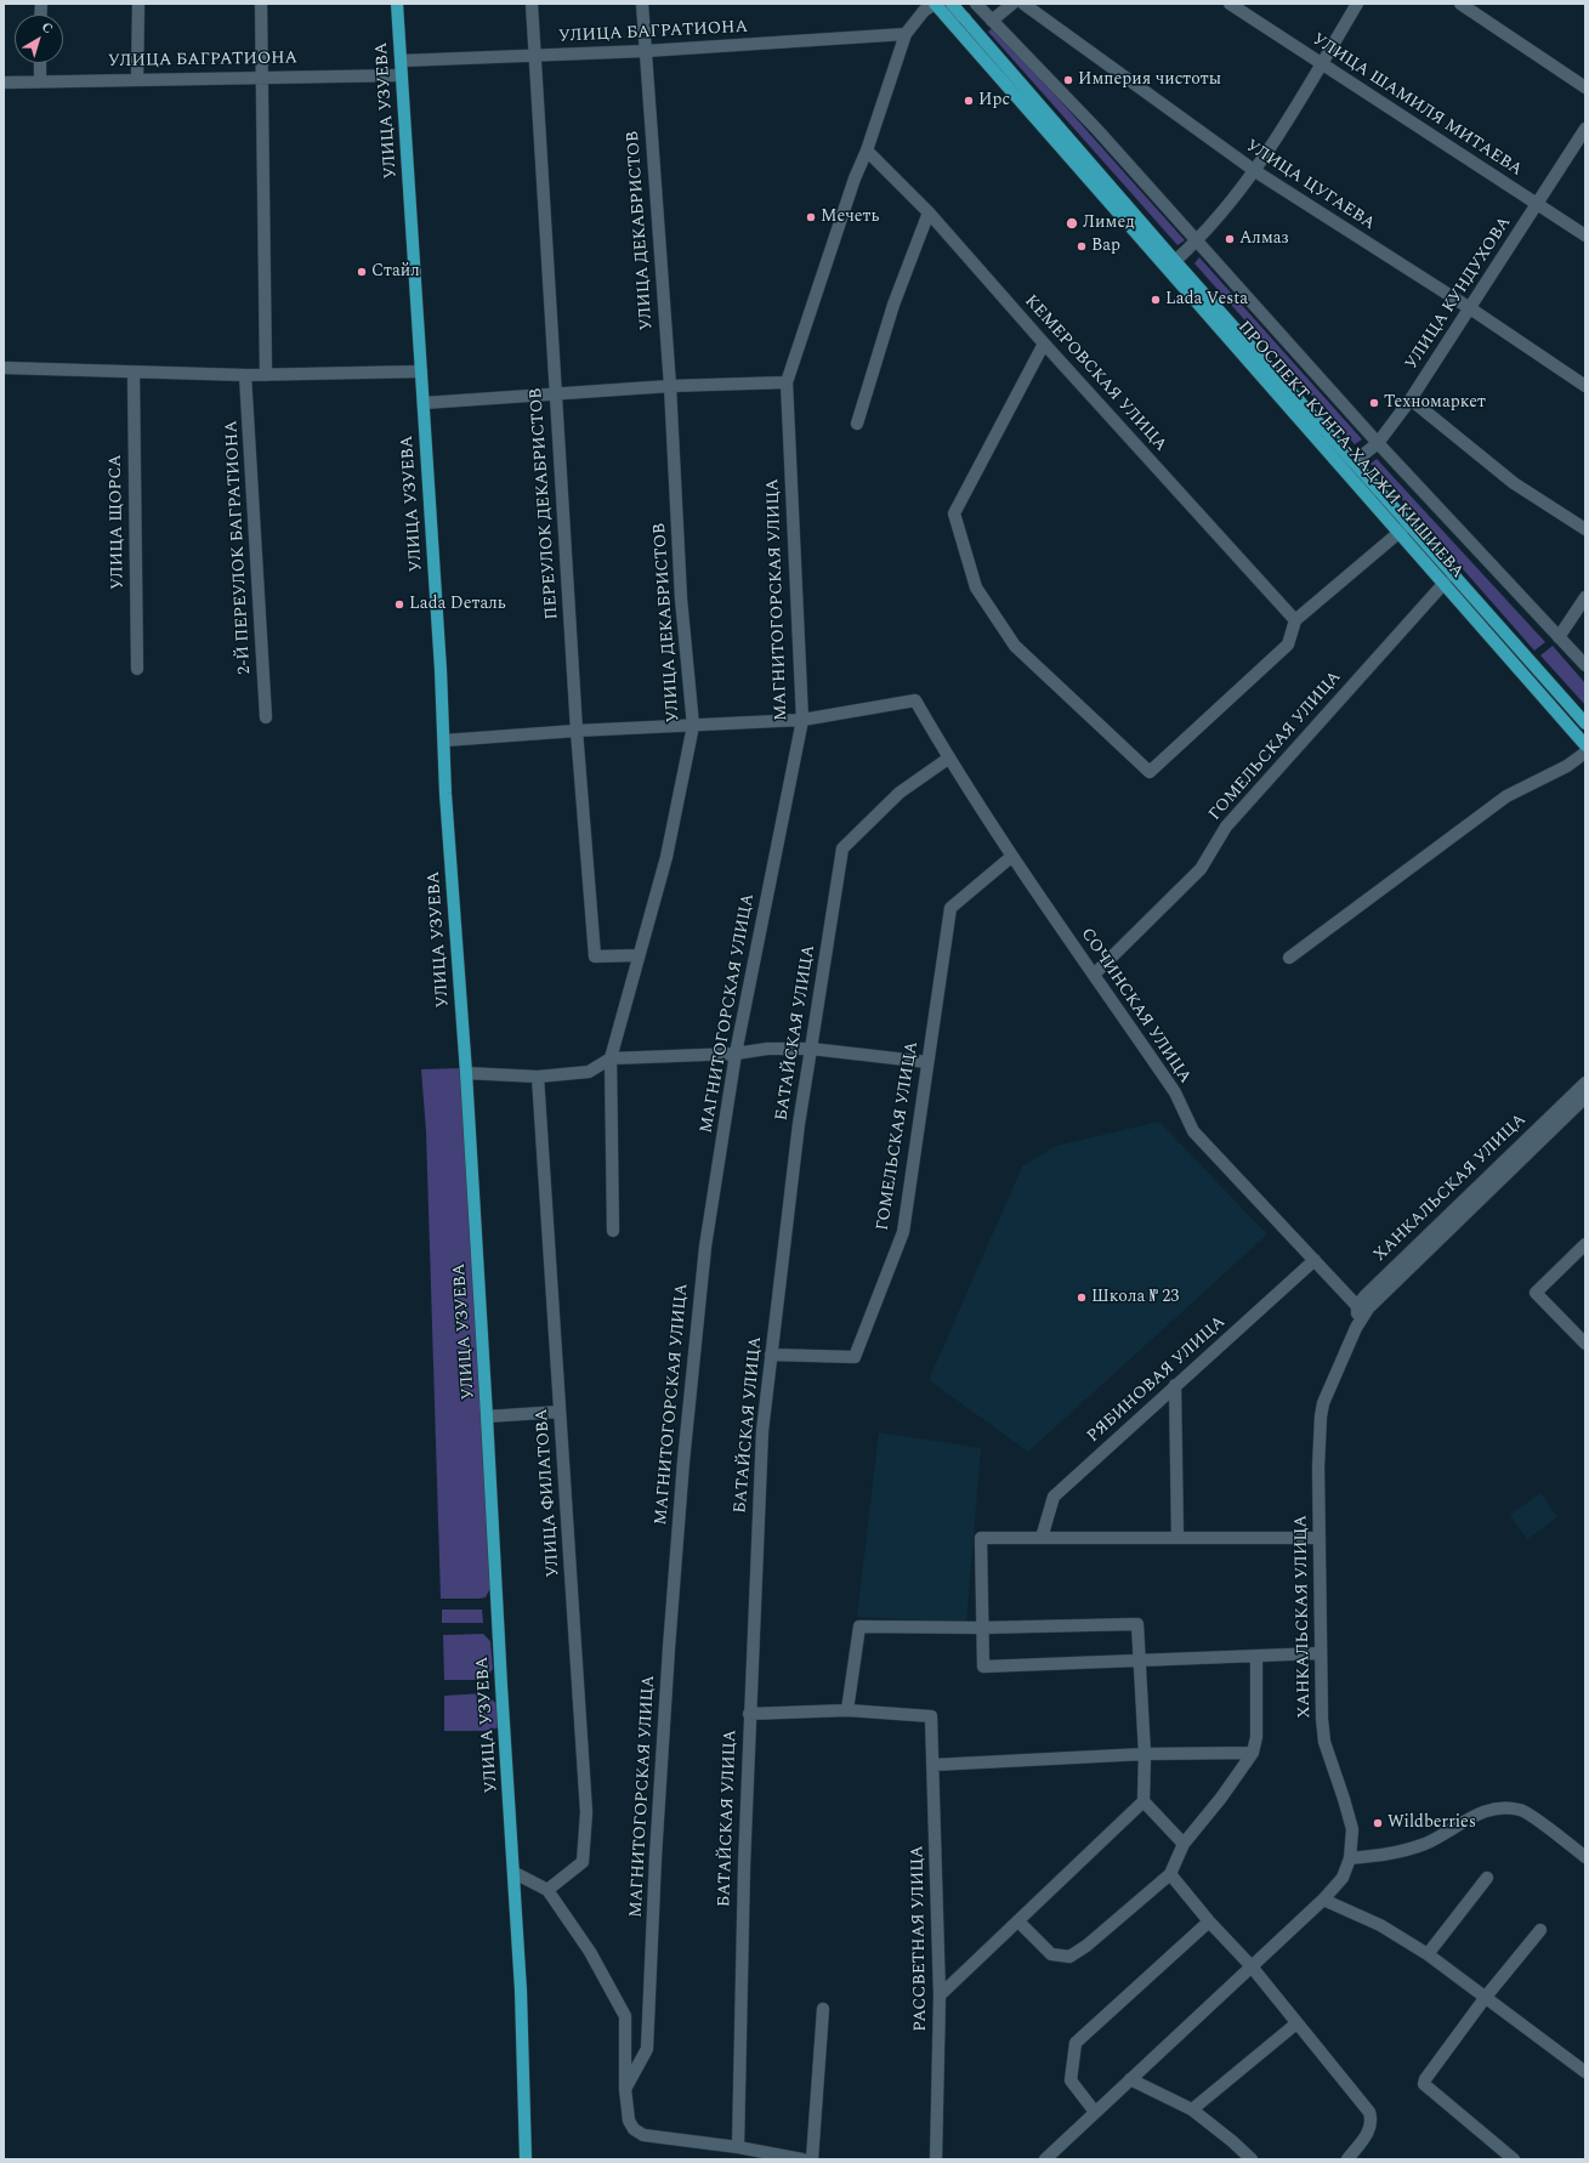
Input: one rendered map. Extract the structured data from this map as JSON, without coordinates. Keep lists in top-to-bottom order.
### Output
{
  "streets": {
    "main road": ["УЛИЦА УЗУЕВА", "ПРОСПЕКТ КУНТА-ХАДЖИ КИШИЕВА"],
    "street": [
      "УЛИЦА БАГРАТИОНА",
      "УЛИЦА ШАМИЛЯ МИТАЕВА",
      "УЛИЦА ЦУГАЕВА",
      "УЛИЦА ДЕКАБРИСТОВ",
      "УЛИЦА КУНДУХОВА",
      "КЕМЕРОВСКАЯ УЛИЦА",
      "ПЕРЕУЛОК ДЕКАБРИСТОВ",
      "УЛИЦА ЩОРСА",
      "2-Й ПЕРЕУЛОК БАГРАТИОНА",
      "МАГНИТОГОРСКАЯ УЛИЦА",
      "ГОМЕЛЬСКАЯ УЛИЦА",
      "СОЧИНСКАЯ УЛИЦА",
      "БАТАЙСКАЯ УЛИЦА",
      "ХАНКАЛЬСКАЯ УЛИЦА",
      "РЯБИНОВАЯ УЛИЦА",
      "УЛИЦА ФИЛАТОВА",
      "РАССВЕТНАЯ УЛИЦА"
    ]
  },
  "crossings": [
    ["УЛИЦА БАГРАТИОНА", "УЛИЦА УЗУЕВА"],
    ["УЛИЦА БАГРАТИОНА", "УЛИЦА ДЕКАБРИСТОВ"],
    ["УЛИЦА БАГРАТИОНА", "ПЕРЕУЛОК ДЕКАБРИСТОВ"],
    ["УЛИЦА БАГРАТИОНА", "МАГНИТОГОРСКАЯ УЛИЦА"],
    ["УЛИЦА ШАМИЛЯ МИТАЕВА", "УЛИЦА КУНДУХОВА"],
    ["УЛИЦА ЦУГАЕВА", "УЛИЦА КУНДУХОВА"],
    ["УЛИЦА ДЕКАБРИСТОВ", "ПЕРЕУЛОК ДЕКАБРИСТОВ"],
    ["УЛИЦА КУНДУХОВА", "ПРОСПЕКТ КУНТА-ХАДЖИ КИШИЕВА"],
    ["КЕМЕРОВСКАЯ УЛИЦА", "МАГНИТОГОРСКАЯ УЛИЦА"],
    ["ПРОСПЕКТ КУНТА-ХАДЖИ КИШИЕВА", "МАГНИТОГОРСКАЯ УЛИЦА"],
    ["ПРОСПЕКТ КУНТА-ХАДЖИ КИШИЕВА", "ГОМЕЛЬСКАЯ УЛИЦА"],
    ["МАГНИТОГОРСКАЯ УЛИЦА", "СОЧИНСКАЯ УЛИЦА"],
    ["ГОМЕЛЬСКАЯ УЛИЦА", "СОЧИНСКАЯ УЛИЦА"],
    ["ГОМЕЛЬСКАЯ УЛИЦА", "БАТАЙСКАЯ УЛИЦА"],
    ["СОЧИНСКАЯ УЛИЦА", "БАТАЙСКАЯ УЛИЦА"],
    ["СОЧИНСКАЯ УЛИЦА", "ХАНКАЛЬСКАЯ УЛИЦА"],
    ["СОЧИНСКАЯ УЛИЦА", "РЯБИНОВАЯ УЛИЦА"]
  ],
  "places": [
    "Империя чистоты",
    "Ирс",
    "Мечеть",
    "Лимед",
    "Алмаз",
    "Вар",
    "Стайл",
    "Lada Vesta",
    "Техномаркет",
    "Lada Dеталь",
    "Школа № 23",
    "Wildberries"
  ],
  "north": "top right"
}
